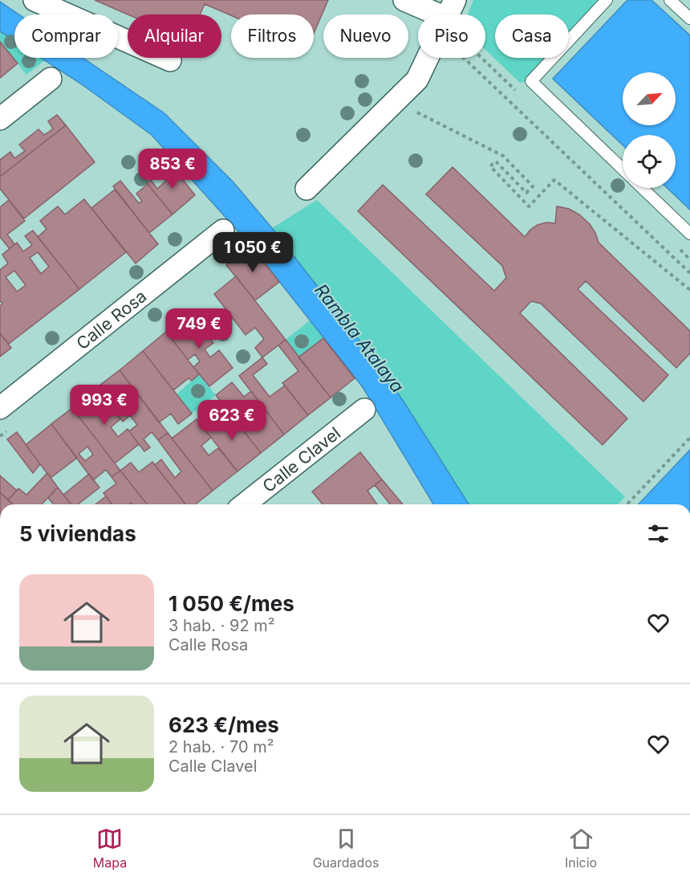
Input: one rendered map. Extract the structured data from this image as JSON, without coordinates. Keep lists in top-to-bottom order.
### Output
{
  "streets": {
    "street": ["Calle Rosa", "Calle Clavel"]
  },
  "water": ["Rambla Atalaya"],
  "north": "top right",
  "page": {
    "chip": [
      "Comprar",
      "Alquilar",
      "Filtros",
      "Nuevo",
      "Piso",
      "Casa"
    ],
    "price": [
      "853 €",
      "1 050 €",
      "749 €",
      "993 €",
      "623 €"
    ],
    "heading": "5 viviendas",
    "list": [
      {
        "name": "1 050 €/mes",
        "note": "3 hab. · 92 m² · Calle Rosa"
      },
      {
        "name": "623 €/mes",
        "note": "2 hab. · 70 m² · Calle Clavel"
      }
    ],
    "tabs": ["Mapa", "Guardados", "Inicio"]
  }
}
